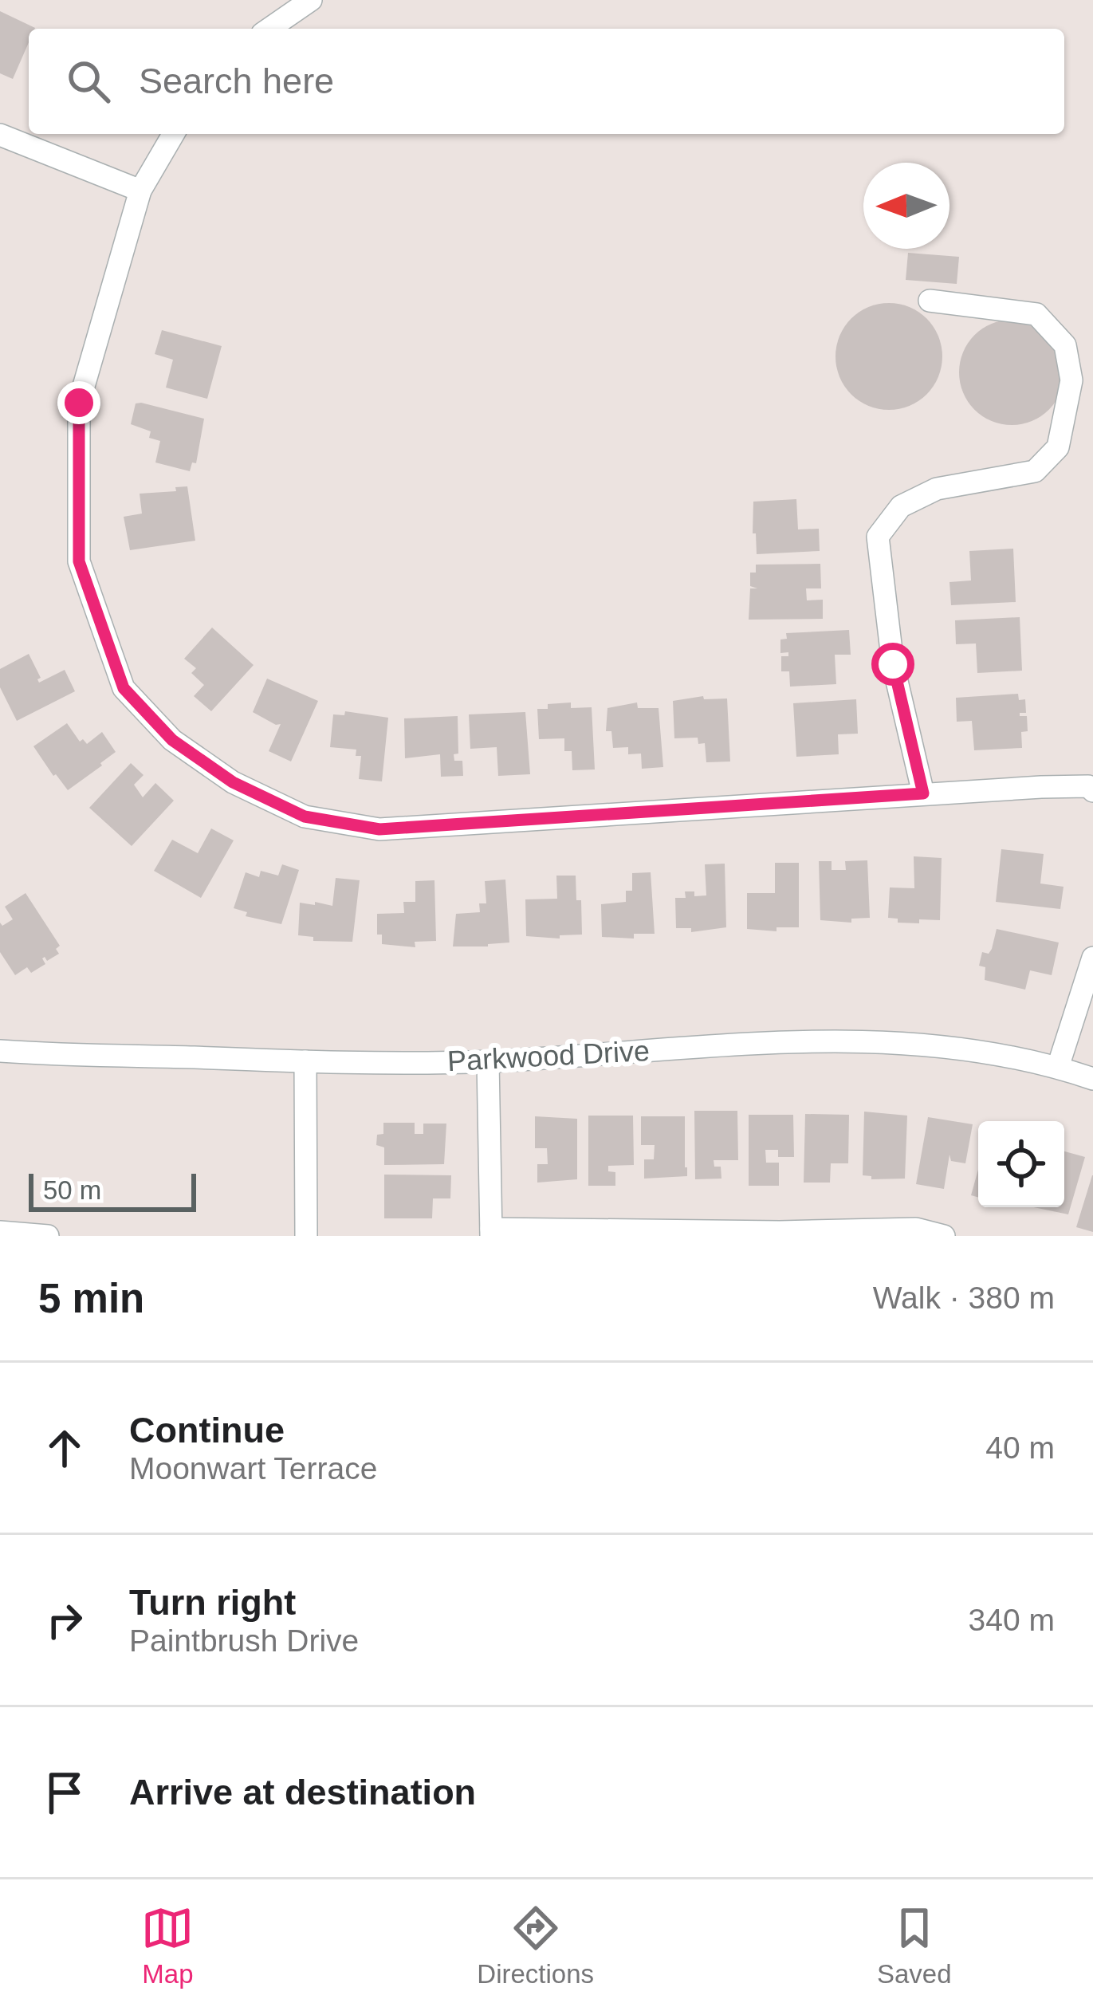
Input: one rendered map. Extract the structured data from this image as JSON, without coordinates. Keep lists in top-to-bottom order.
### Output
{
  "streets": {
    "street": ["Parkwood Drive"]
  },
  "scale_bar": "50 m",
  "north": "left",
  "page": {
    "search": "Search here",
    "scale": "50 m",
    "heading": ["5 min", "Walk · 380 m"],
    "list": [
      ["Continue", "Moonwart Terrace", "40 m"],
      ["Turn right", "Paintbrush Drive", "340 m"],
      "Arrive at destination"
    ],
    "nav": ["Map", "Directions", "Saved"]
  }
}
